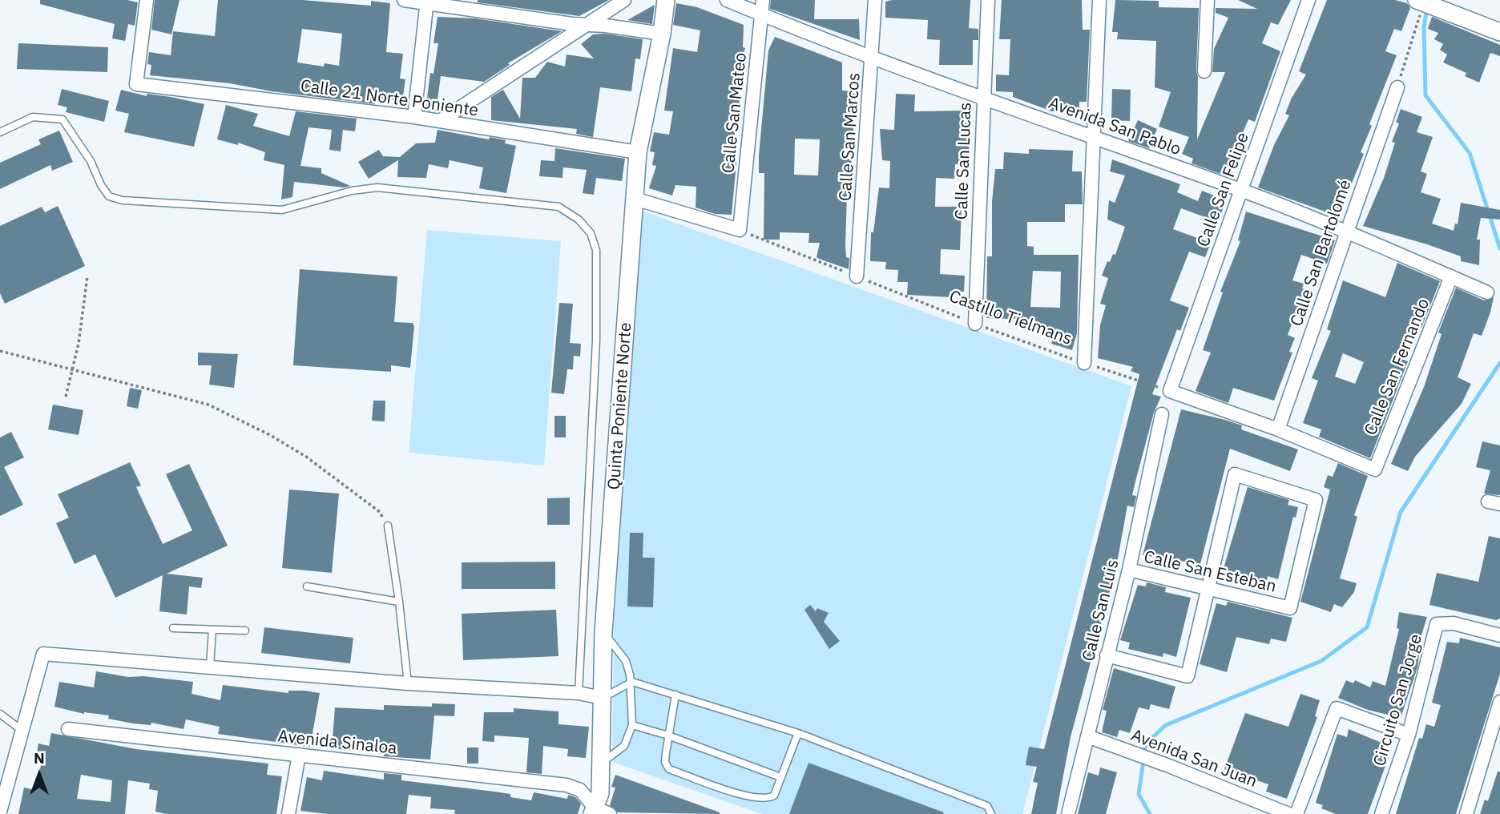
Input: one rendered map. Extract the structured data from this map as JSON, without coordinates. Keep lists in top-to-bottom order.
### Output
{
  "streets": {
    "street": [
      "Calle 21 Norte Poniente",
      "Calle San Mateo",
      "Avenida San Pablo",
      "Calle San Marcos",
      "Calle San Lucas",
      "Calle San Felipe",
      "Calle San Bartolomé",
      "Calle San Fernando",
      "Quinta Poniente Norte",
      "Calle San Esteban",
      "Calle San Luis",
      "Circuito San Jorge",
      "Avenida Sinaloa",
      "Avenida San Juan"
    ],
    "path": ["Castillo Tielmans"]
  },
  "crossings": [
    ["Calle 21 Norte Poniente", "Quinta Poniente Norte"],
    ["Calle San Mateo", "Avenida San Pablo"],
    ["Calle San Mateo", "Castillo Tielmans"],
    ["Avenida San Pablo", "Calle San Marcos"],
    ["Avenida San Pablo", "Calle San Lucas"],
    ["Avenida San Pablo", "Calle San Felipe"],
    ["Avenida San Pablo", "Calle San Bartolomé"],
    ["Avenida San Pablo", "Calle San Fernando"],
    ["Calle San Marcos", "Castillo Tielmans"],
    ["Calle San Lucas", "Castillo Tielmans"],
    ["Calle San Felipe", "Castillo Tielmans"],
    ["Calle San Bartolomé", "Calle San Fernando"],
    ["Quinta Poniente Norte", "Avenida Sinaloa"],
    ["Calle San Esteban", "Calle San Luis"],
    ["Calle San Luis", "Avenida San Juan"]
  ],
  "north": "top"
}
